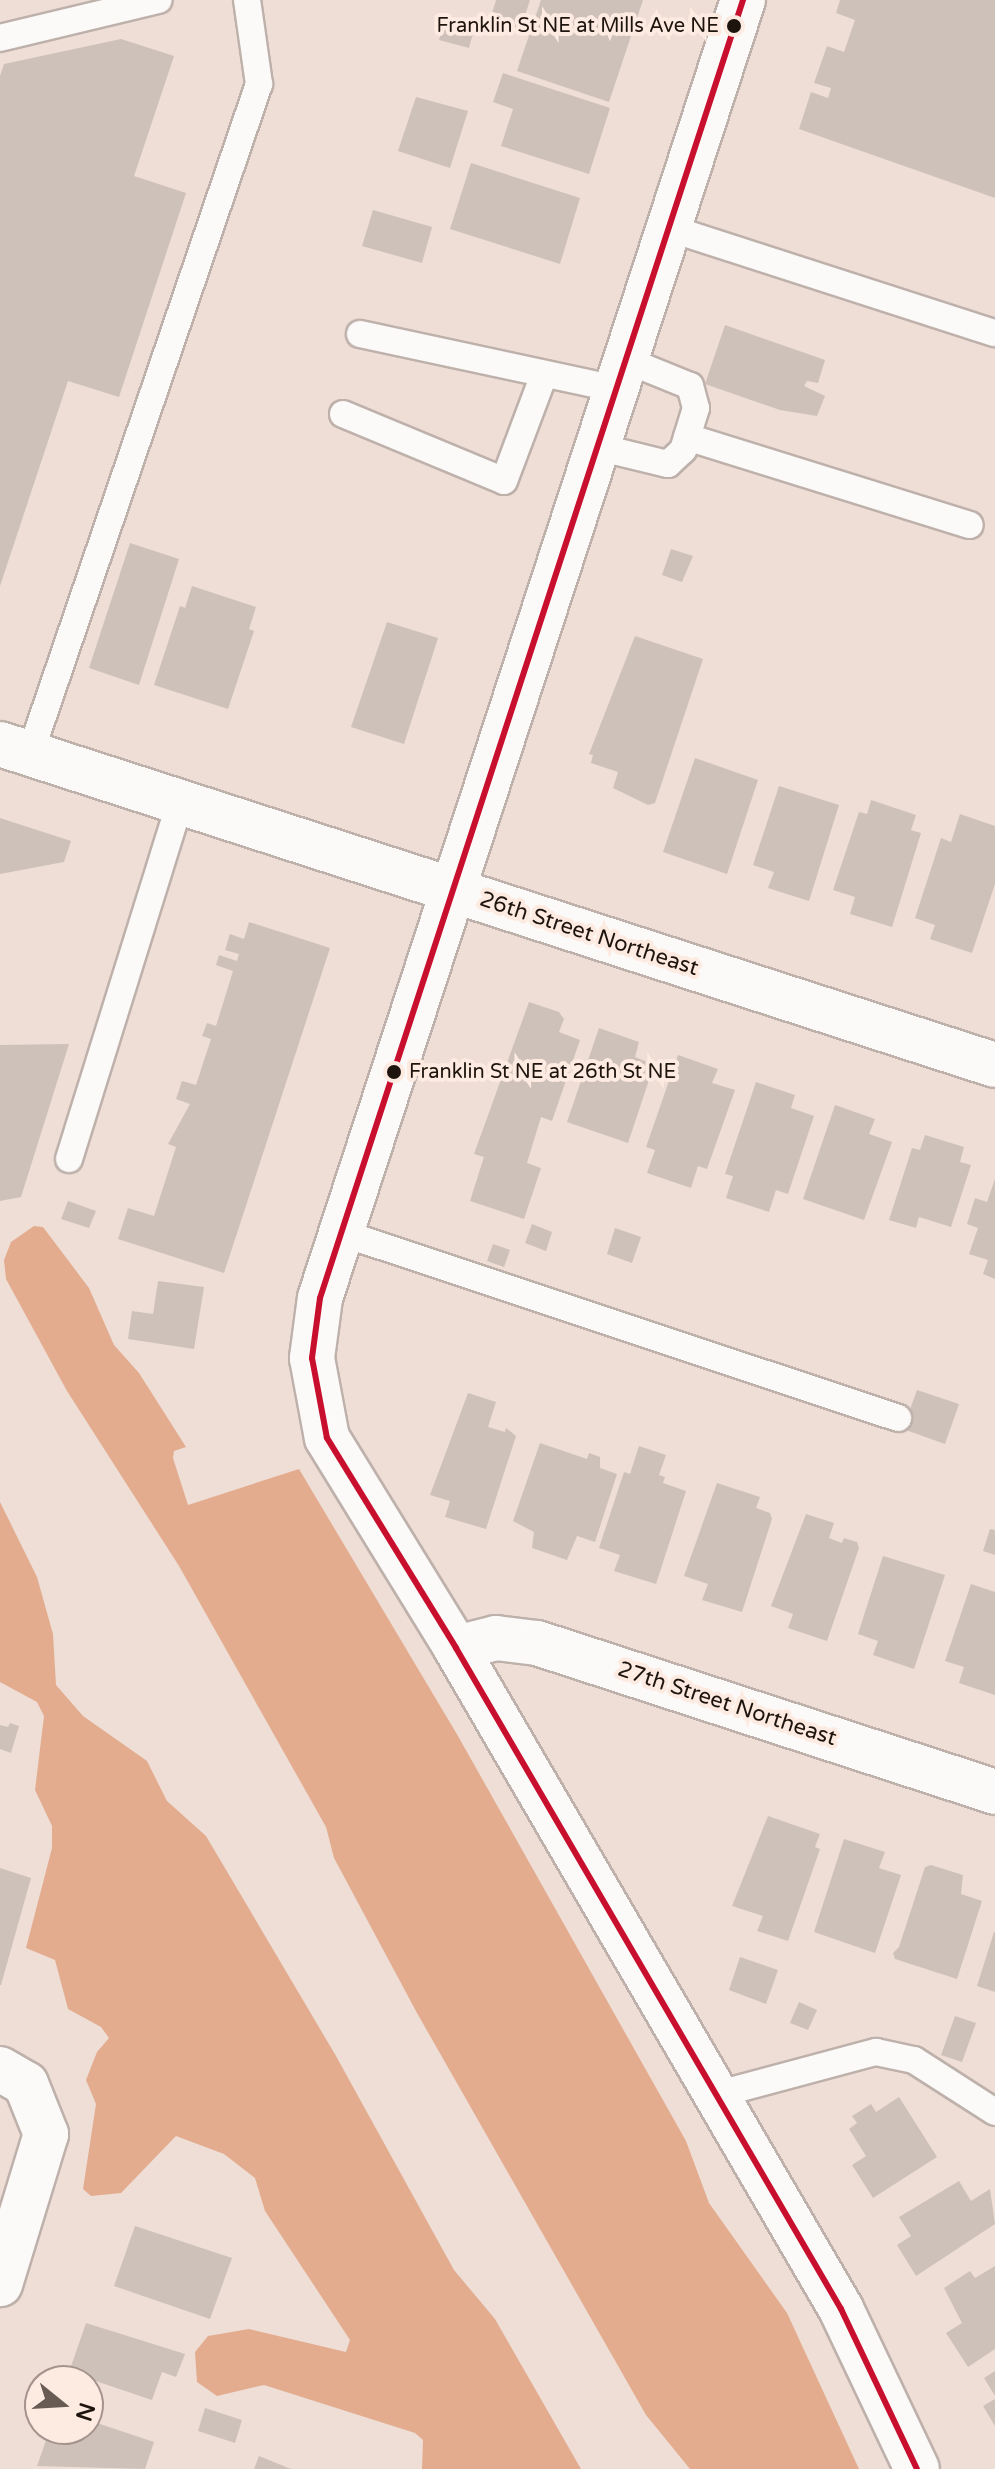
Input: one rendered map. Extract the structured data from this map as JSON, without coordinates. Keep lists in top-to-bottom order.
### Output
{
  "streets": {
    "street": ["26th Street Northeast", "27th Street Northeast"]
  },
  "places": ["Franklin St NE at Mills Ave NE", "Franklin St NE at 26th St NE"],
  "north": "right"
}
